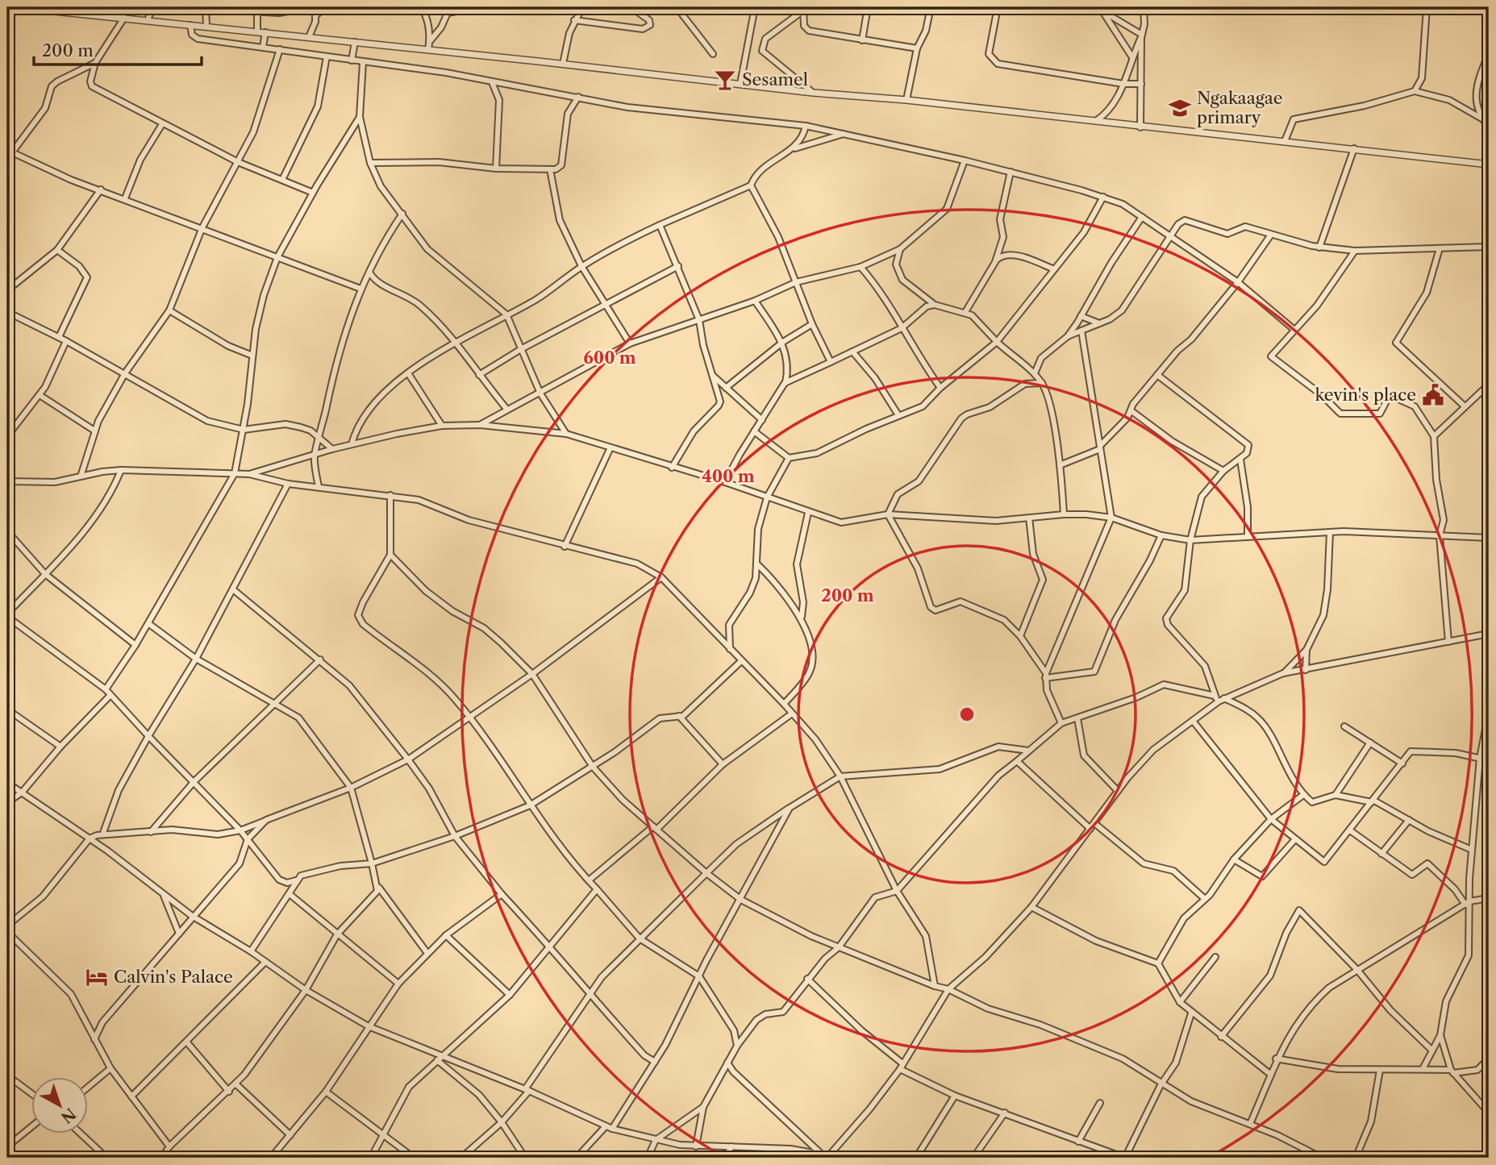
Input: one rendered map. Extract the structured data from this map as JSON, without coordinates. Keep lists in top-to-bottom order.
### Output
{
  "places": {
    "bar": ["Sesamel"],
    "school or university": ["Ngakaagae primary"],
    "public building": ["kevin's place"],
    "hotel": ["Calvin's Palace"]
  },
  "scale_bar": "200 m",
  "north": "bottom right",
  "rings": ["600 m", "400 m", "200 m"]
}
